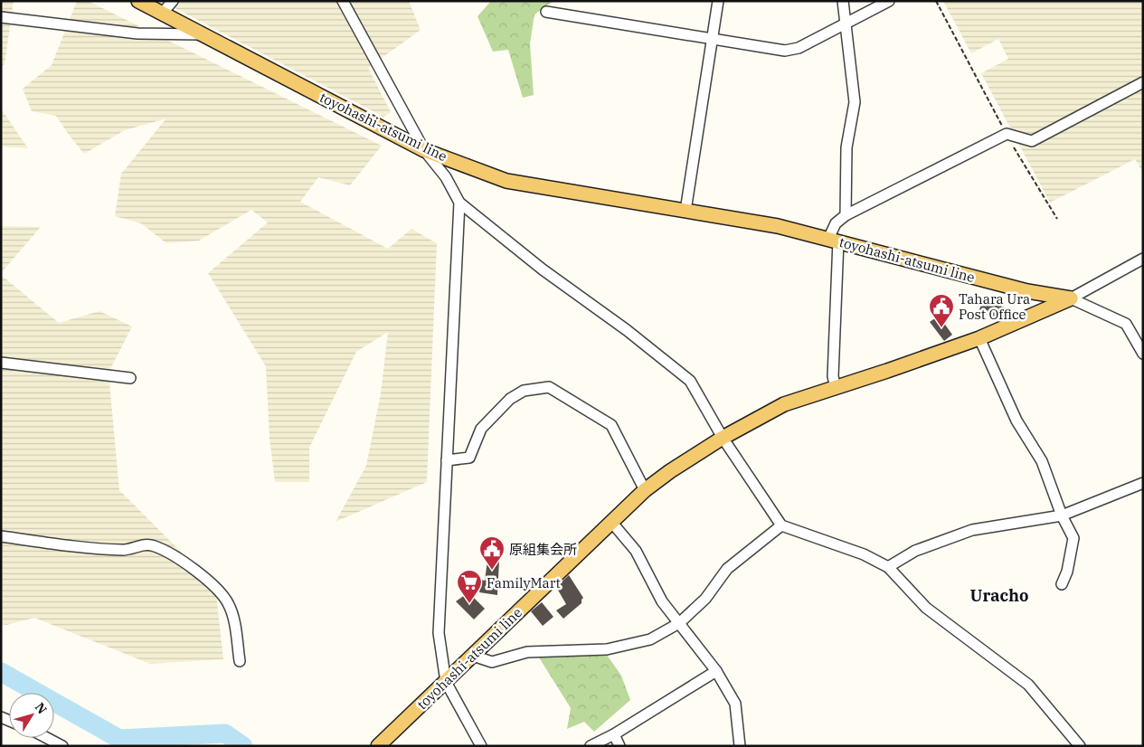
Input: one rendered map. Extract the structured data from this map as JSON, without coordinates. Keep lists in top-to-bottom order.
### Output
{
  "streets": {
    "main road": ["toyohashi-atsumi line"]
  },
  "districts": ["Uracho"],
  "places": {
    "public building": ["Tahara Ura Post Office", "原組集会所"],
    "supermarket": ["FamilyMart"]
  },
  "north": "top right"
}
